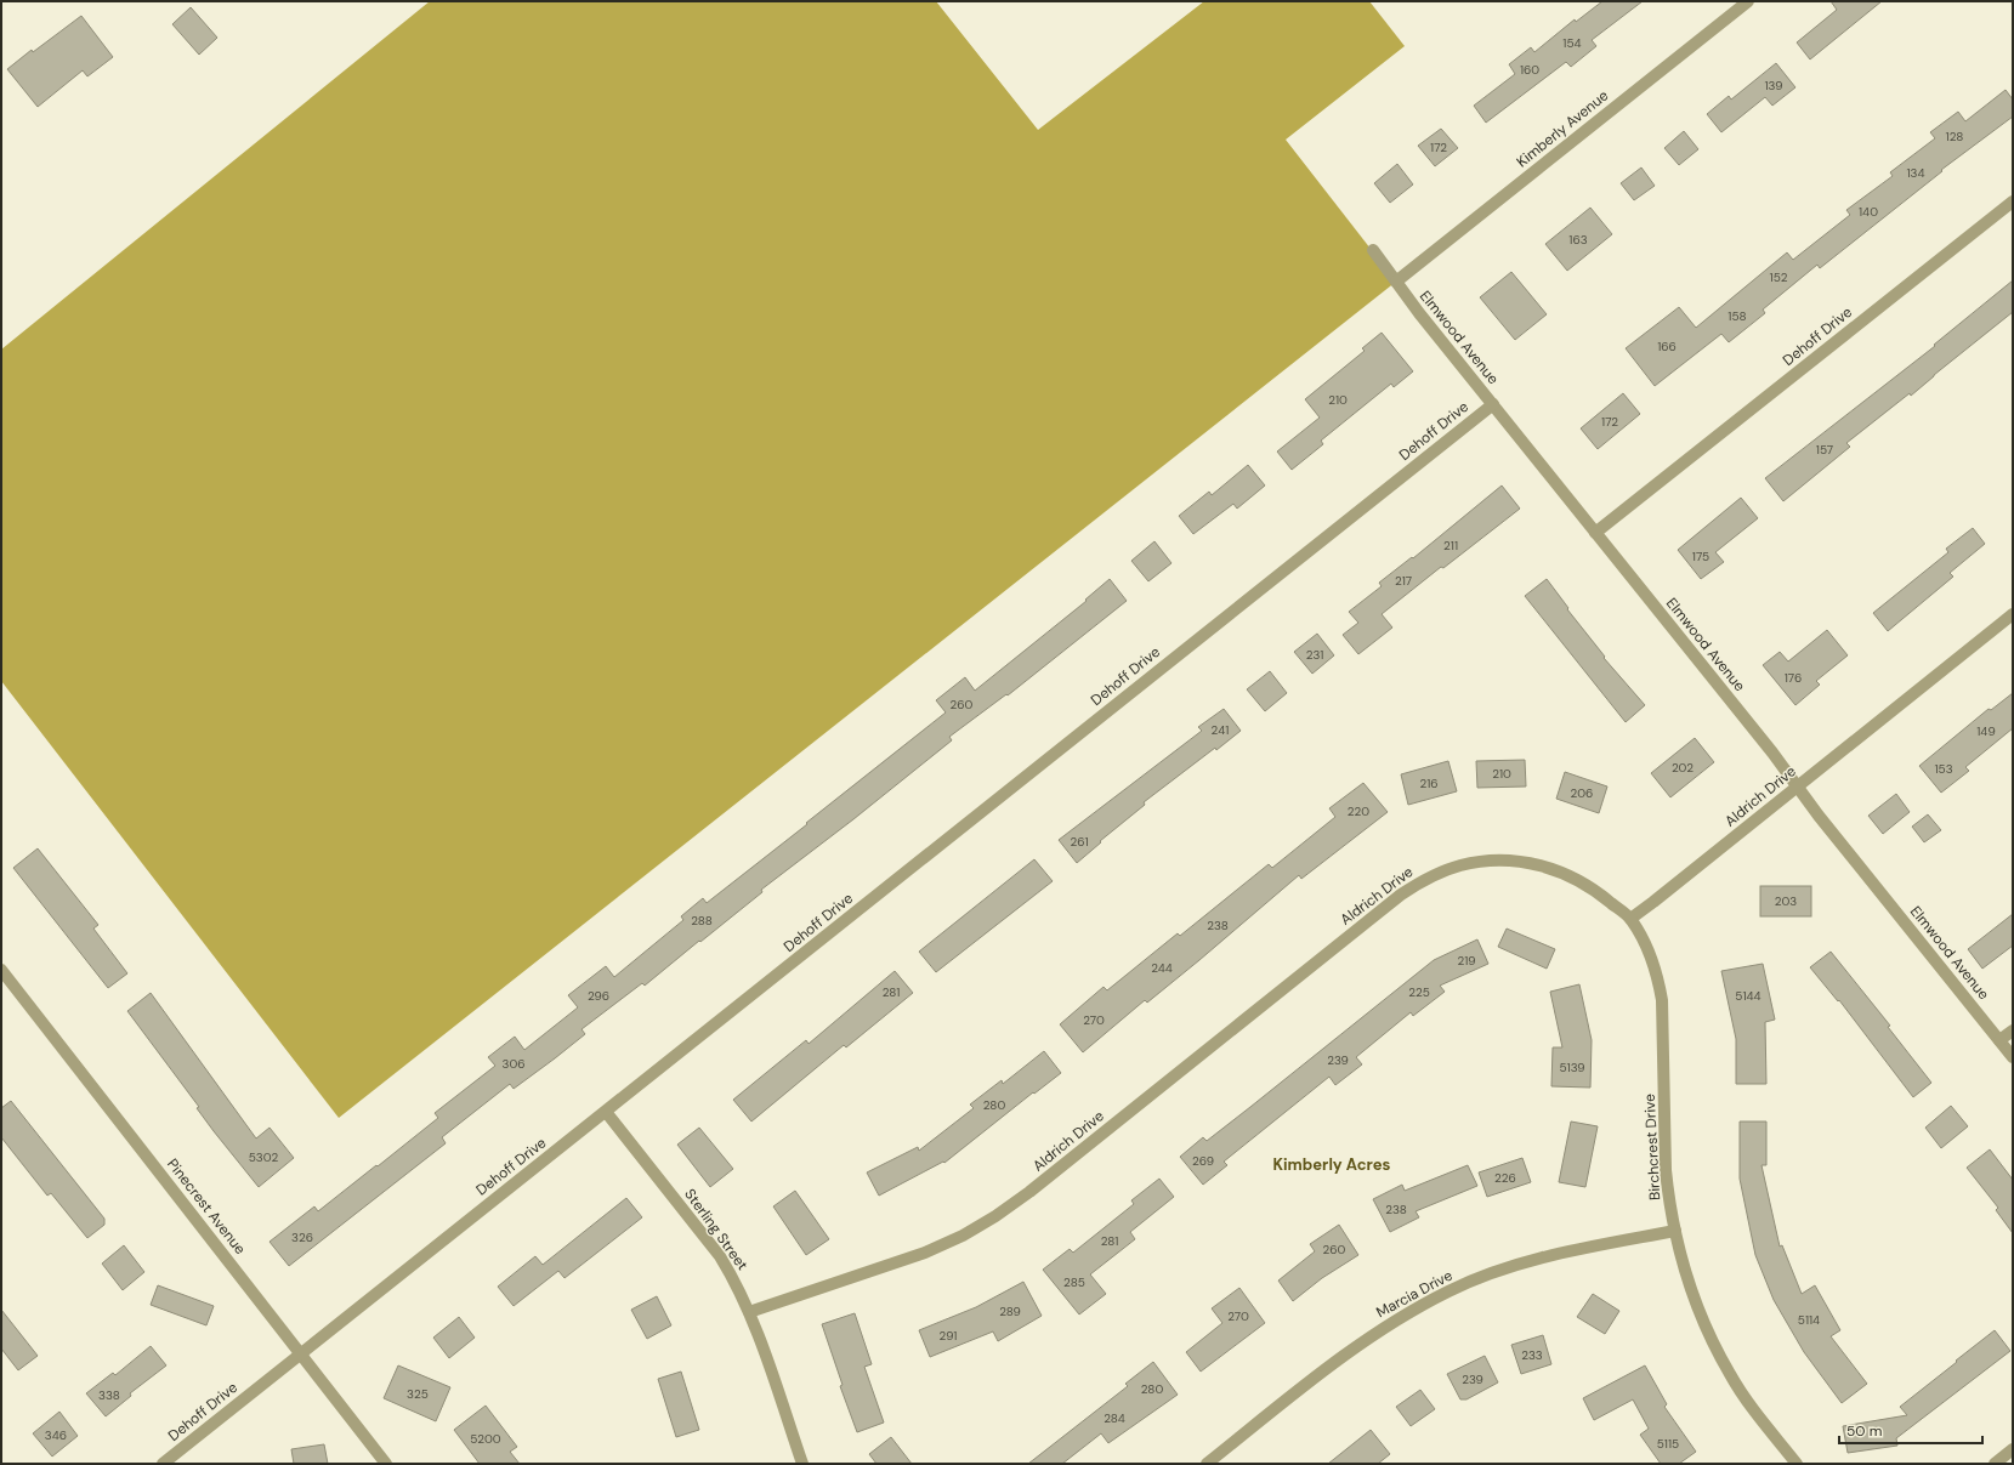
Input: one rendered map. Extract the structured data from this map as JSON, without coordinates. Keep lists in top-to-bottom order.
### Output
{
  "streets": {
    "street": [
      "Kimberly Avenue",
      "Dehoff Drive",
      "Elmwood Avenue",
      "Aldrich Drive",
      "Birchcrest Drive",
      "Pinecrest Avenue",
      "Sterling Street",
      "Marcia Drive"
    ]
  },
  "crossings": [
    ["Kimberly Avenue", "Elmwood Avenue"],
    ["Dehoff Drive", "Elmwood Avenue"],
    ["Dehoff Drive", "Pinecrest Avenue"],
    ["Dehoff Drive", "Sterling Street"],
    ["Elmwood Avenue", "Aldrich Drive"],
    ["Aldrich Drive", "Birchcrest Drive"],
    ["Aldrich Drive", "Sterling Street"],
    ["Birchcrest Drive", "Marcia Drive"]
  ],
  "districts": ["Kimberly Acres"],
  "house_numbers": [
    "154",
    "160",
    "139",
    "128",
    "172",
    "134",
    "140",
    "163",
    "152",
    "158",
    "166",
    "210",
    "172",
    "157",
    "211",
    "175",
    "217",
    "231",
    "176",
    "260",
    "241",
    "149",
    "202",
    "153",
    "210",
    "216",
    "206",
    "220",
    "261",
    "203",
    "288",
    "238",
    "219",
    "244",
    "281",
    "225",
    "296",
    "5144",
    "270",
    "239",
    "306",
    "5139",
    "280",
    "5302",
    "269",
    "226",
    "238",
    "326",
    "281",
    "260",
    "285",
    "289",
    "270",
    "5114",
    "291",
    "233",
    "239",
    "280",
    "325",
    "338",
    "284",
    "346",
    "5200",
    "5115"
  ],
  "scale_bar": "50 m"
}
